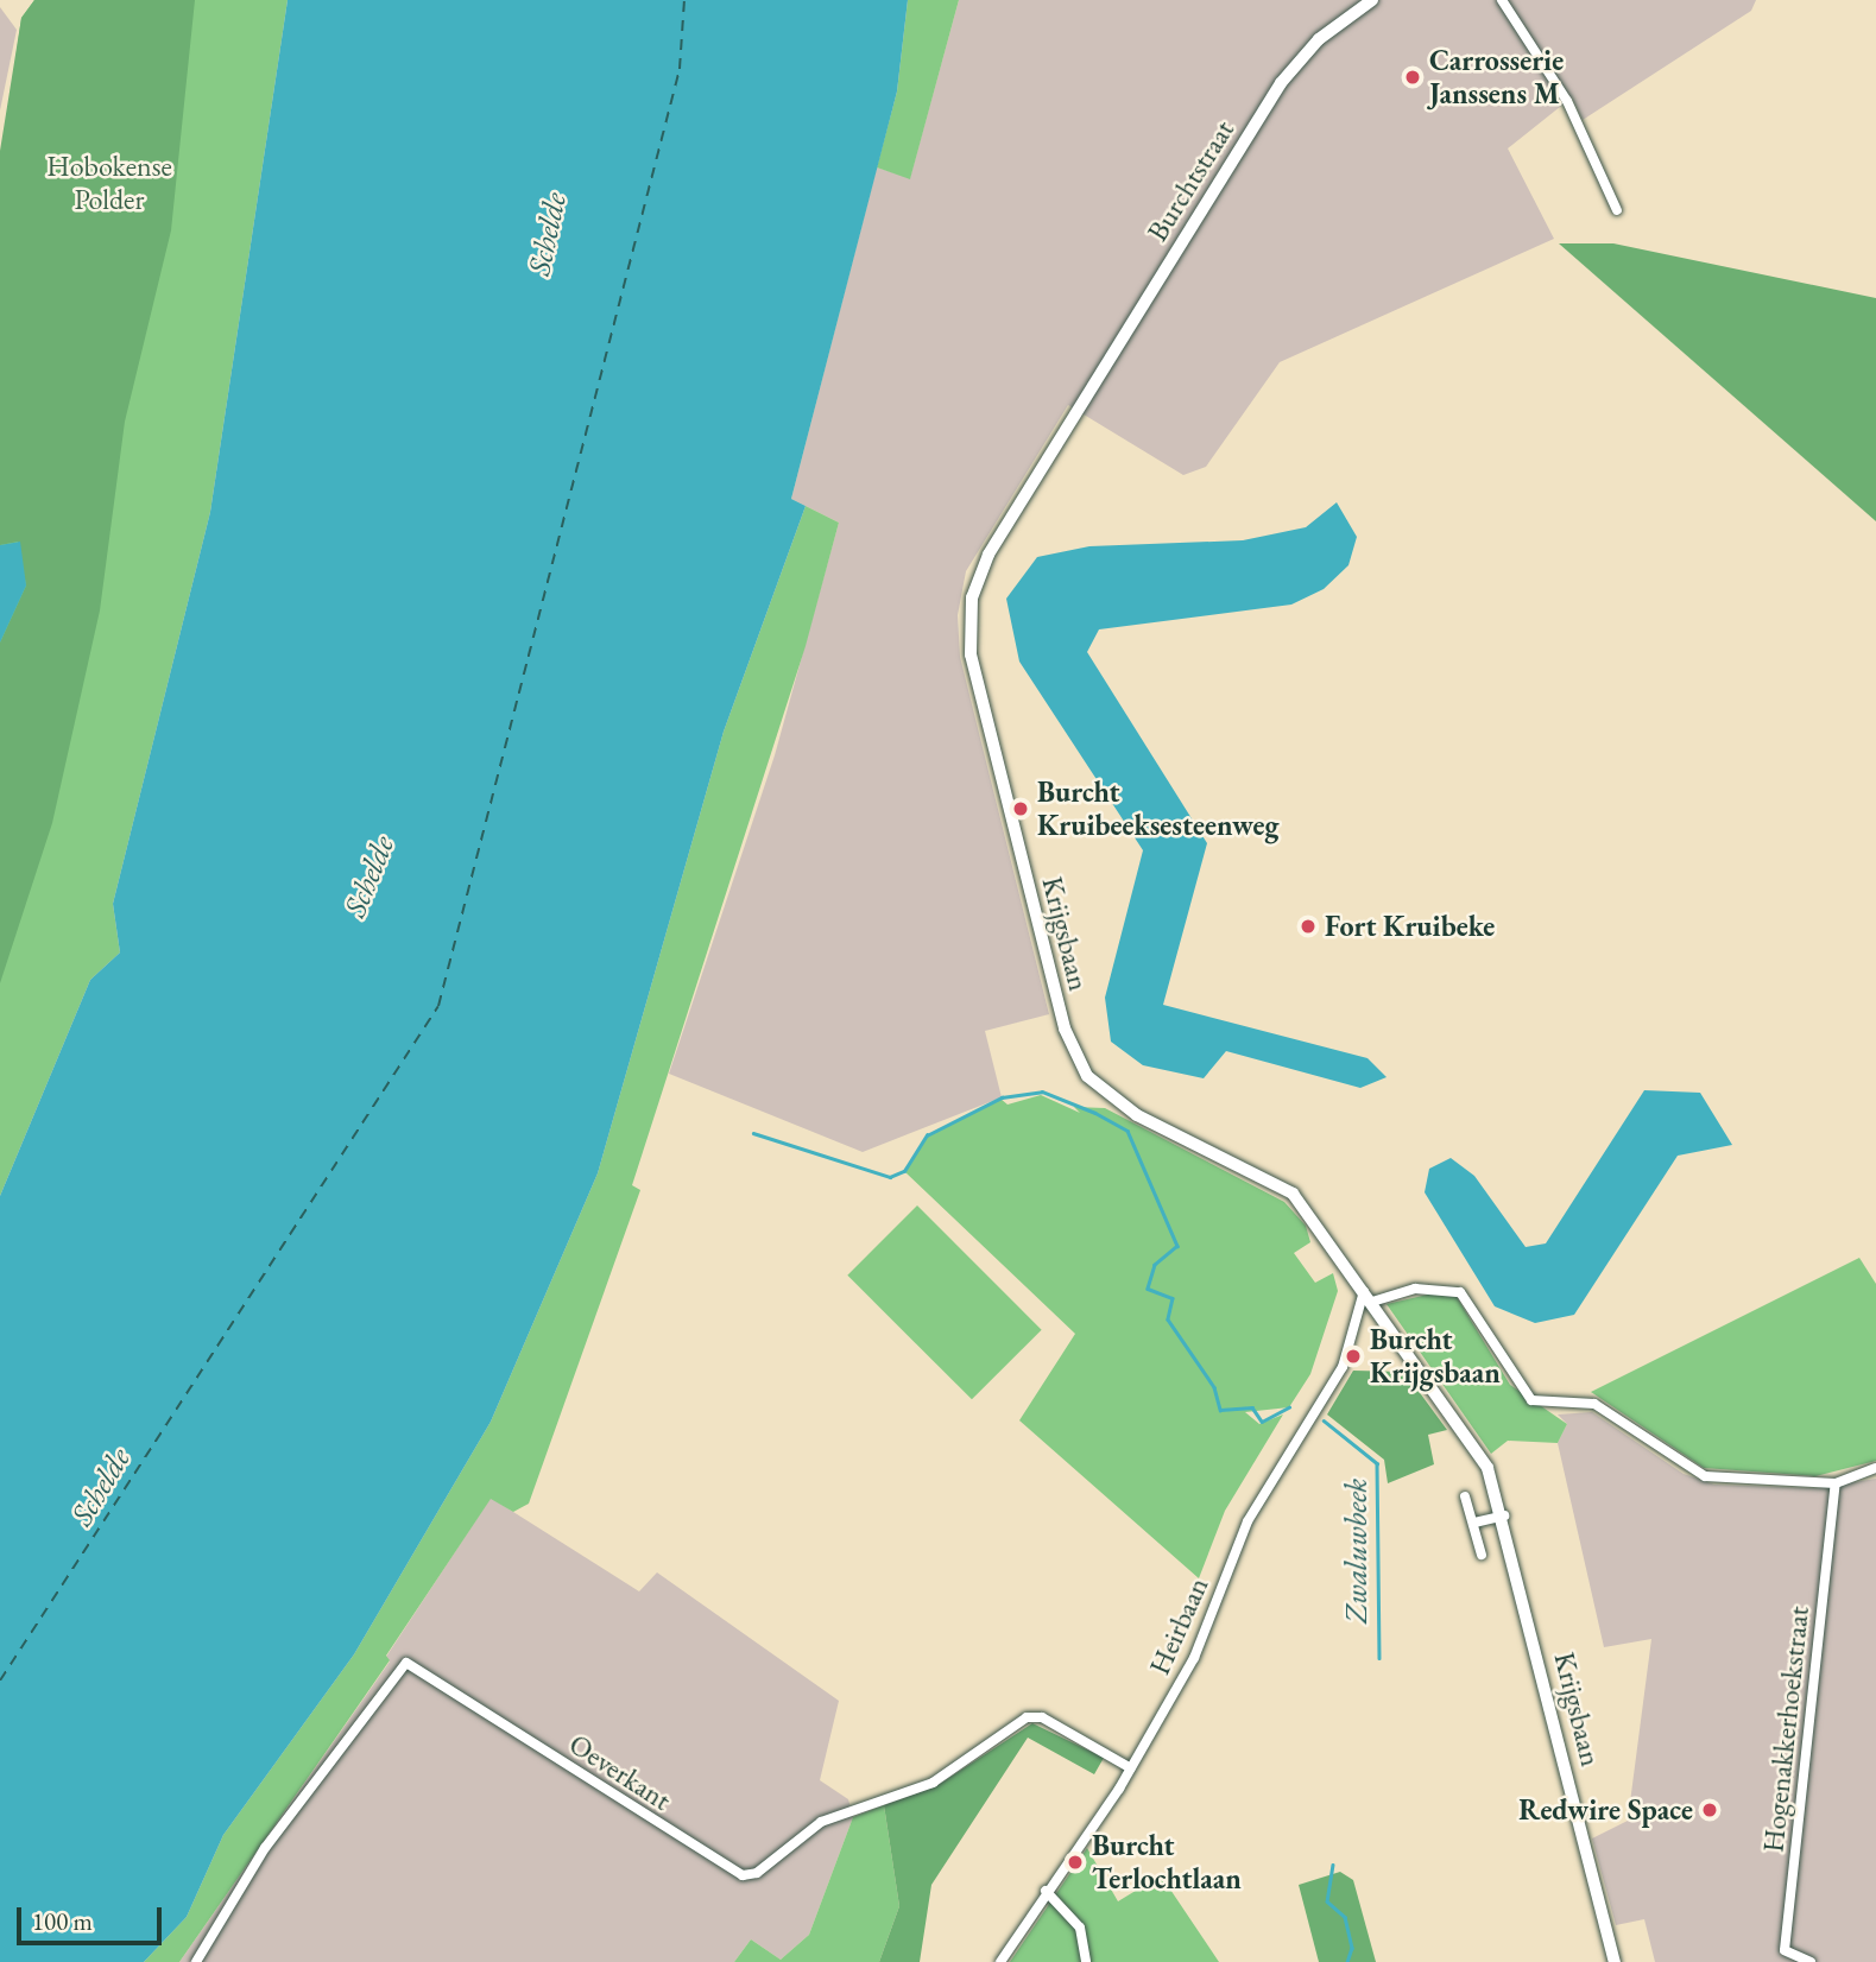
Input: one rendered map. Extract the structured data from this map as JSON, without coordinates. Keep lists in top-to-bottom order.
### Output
{
  "streets": {
    "main road": ["Burchtstraat", "Krijgsbaan"],
    "street": ["Heirbaan", "Hogenakkerhoekstraat", "Oeverkant"]
  },
  "crossings": [
    ["Burchtstraat", "Krijgsbaan"],
    ["Krijgsbaan", "Heirbaan"],
    ["Heirbaan", "Oeverkant"]
  ],
  "water": ["Schelde", "Zwaluwbeek"],
  "parks": ["Hobokense Polder"],
  "places": [
    "Carrosserie Janssens M",
    "Burcht Kruibeeksesteenweg",
    "Fort Kruibeke",
    "Burcht Krijgsbaan",
    "Redwire Space",
    "Burcht Terlochtlaan"
  ],
  "scale_bar": "100 m"
}
